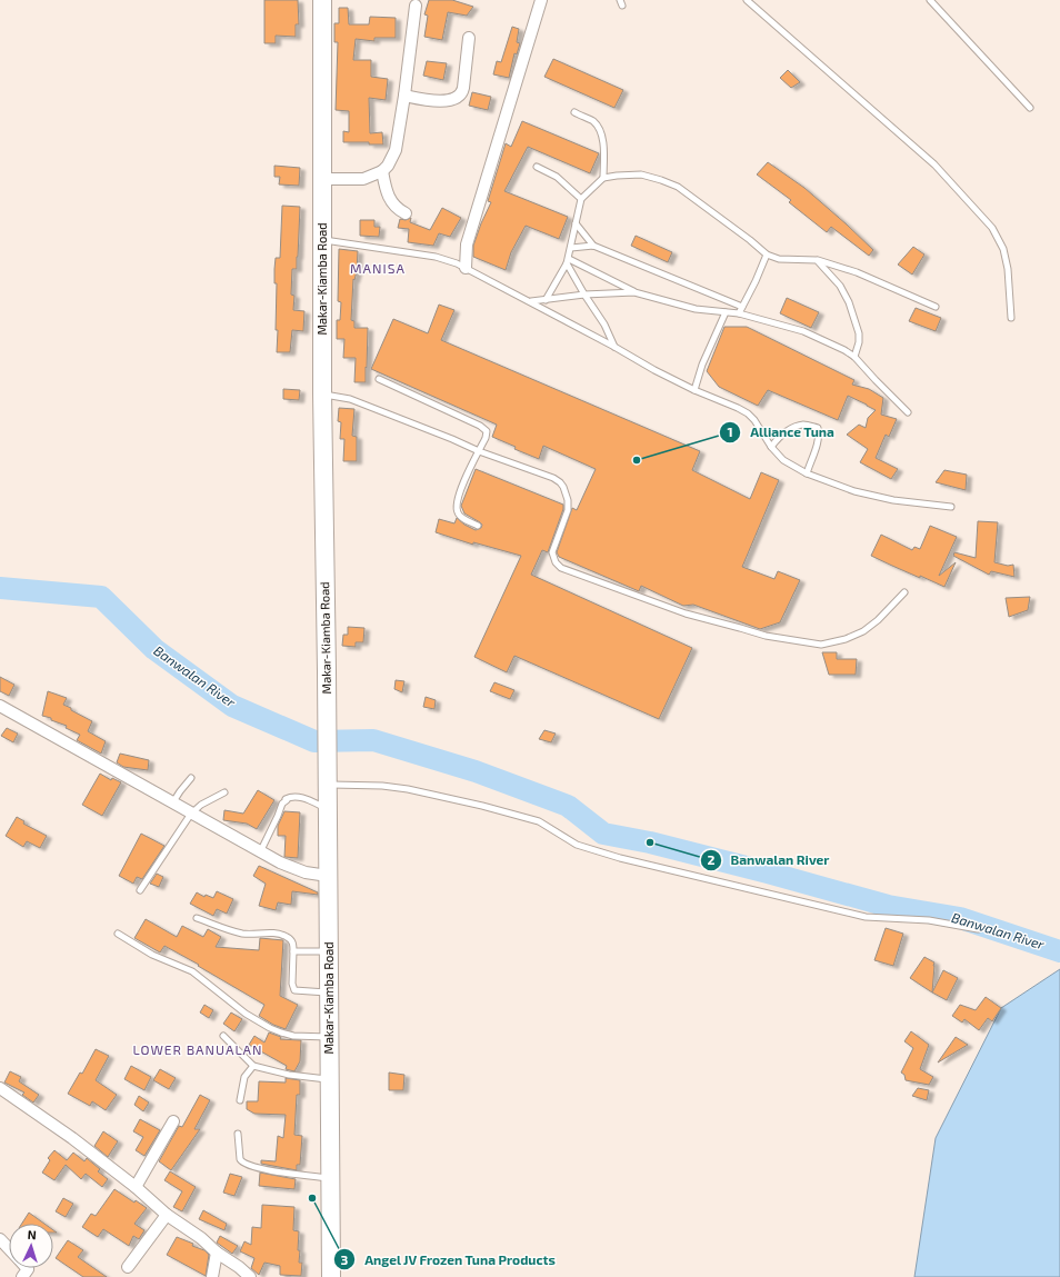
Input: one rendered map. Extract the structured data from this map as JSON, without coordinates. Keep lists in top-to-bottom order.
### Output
{
  "streets": {
    "main road": ["Makar-Kiamba Road"]
  },
  "districts": ["MANISA", "LOWER BANUALAN"],
  "water": ["Banwalan River"],
  "places": ["Alliance Tuna", "Banwalan River", "Angel JV Frozen Tuna Products"],
  "north": "top"
}
